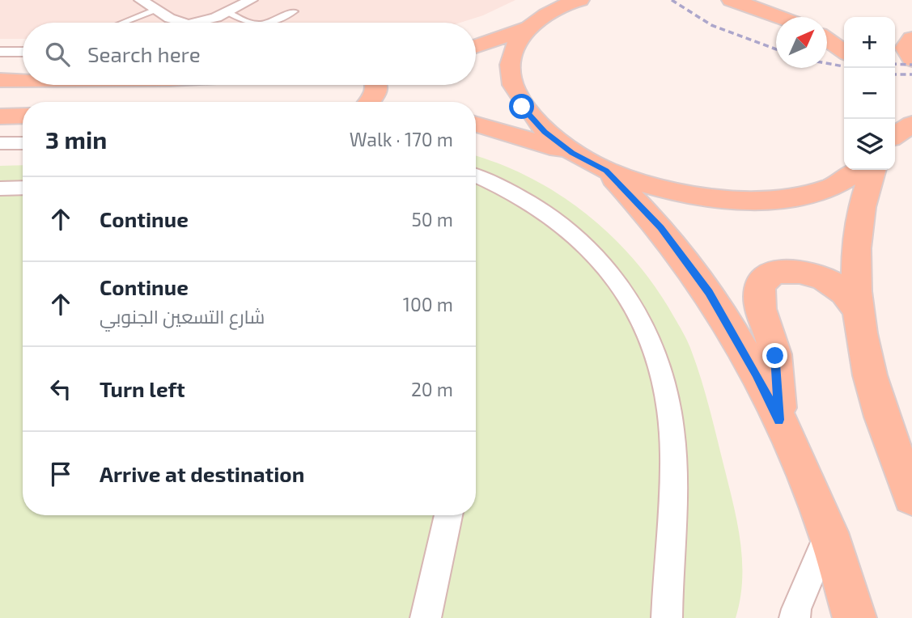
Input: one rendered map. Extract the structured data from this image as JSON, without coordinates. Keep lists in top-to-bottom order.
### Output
{
  "north": "top right",
  "page": {
    "map_buttons": ["+", "−"],
    "search": "Search here",
    "heading": ["3 min", "Walk · 170 m"],
    "list": [
      ["Continue", "50 m"],
      ["Continue", "شارع التسعين الجنوبي", "100 m"],
      ["Turn left", "20 m"],
      "Arrive at destination"
    ]
  }
}
